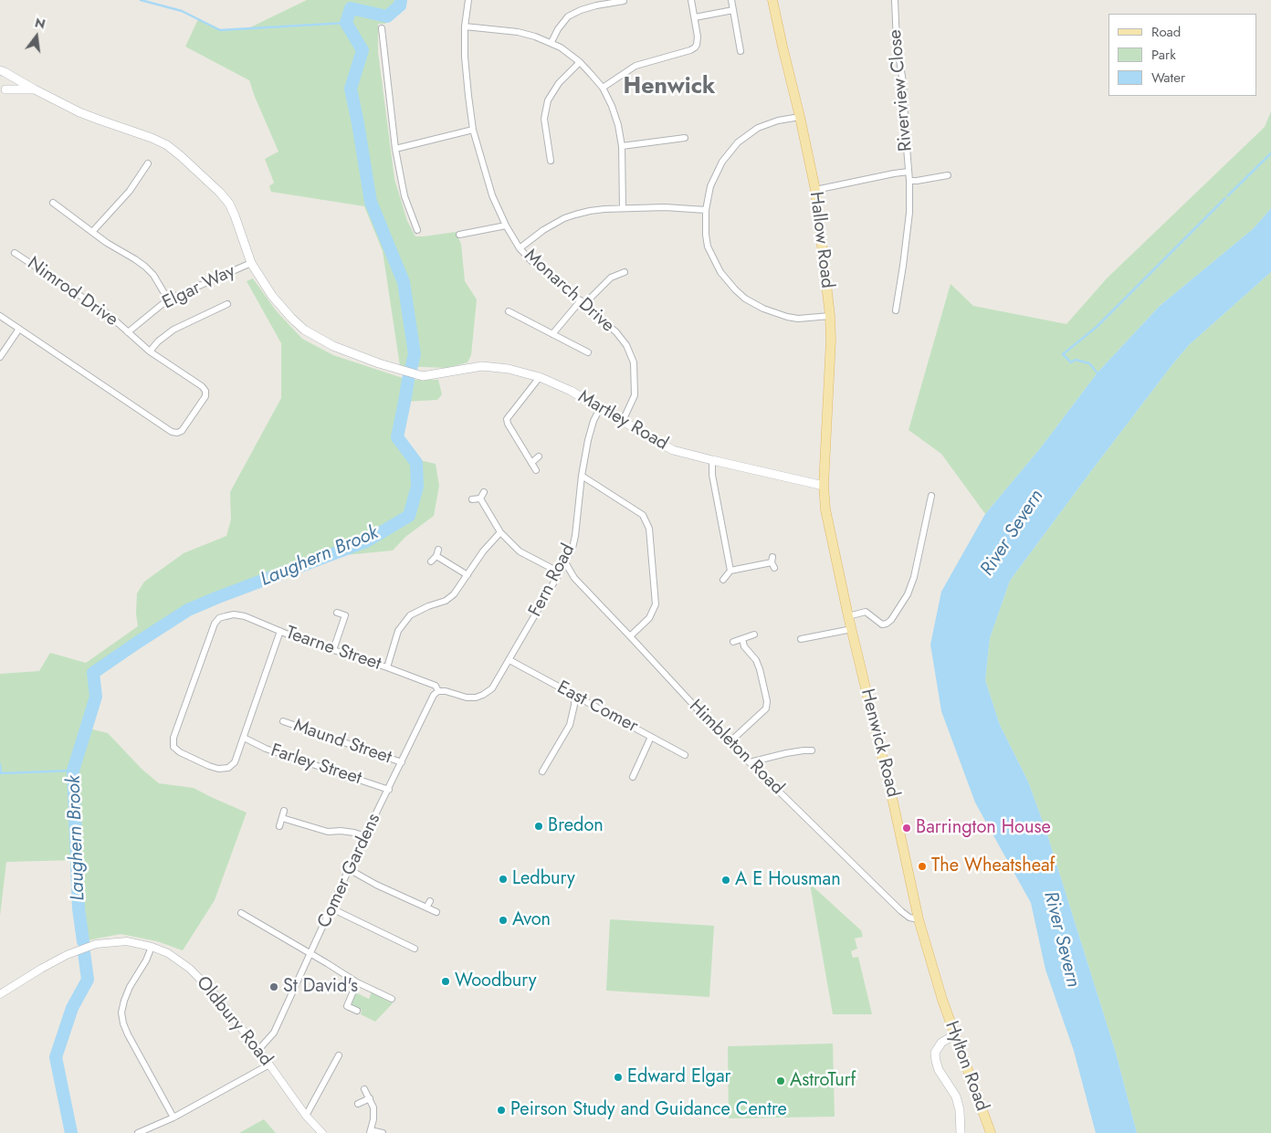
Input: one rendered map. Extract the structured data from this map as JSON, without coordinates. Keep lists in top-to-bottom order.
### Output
{
  "streets": {
    "main road": [
      "Hallow Road",
      "Martley Road",
      "Henwick Road",
      "Hylton Road"
    ],
    "street": [
      "Riverview Close",
      "Elgar Way",
      "Monarch Drive",
      "Nimrod Drive",
      "Fern Road",
      "Tearne Street",
      "East Comer",
      "Maund Street",
      "Himbleton Road",
      "Farley Street",
      "Comer Gardens",
      "Oldbury Road"
    ]
  },
  "crossings": [
    ["Hallow Road", "Martley Road"],
    ["Hallow Road", "Henwick Road"],
    ["Elgar Way", "Nimrod Drive"],
    ["Elgar Way", "Martley Road"],
    ["Monarch Drive", "Martley Road"],
    ["Martley Road", "Fern Road"],
    ["Martley Road", "Henwick Road"],
    ["Fern Road", "Tearne Street"],
    ["Fern Road", "East Comer"],
    ["Fern Road", "Himbleton Road"],
    ["Fern Road", "Comer Gardens"],
    ["Tearne Street", "Farley Street"],
    ["Tearne Street", "Comer Gardens"],
    ["Maund Street", "Comer Gardens"],
    ["Henwick Road", "Himbleton Road"],
    ["Henwick Road", "Hylton Road"],
    ["Farley Street", "Comer Gardens"],
    ["Comer Gardens", "Oldbury Road"]
  ],
  "districts": ["Henwick"],
  "water": ["River Severn", "Laughern Brook"],
  "places": [
    "Bredon",
    "Barrington House",
    "The Wheatsheaf",
    "Ledbury",
    "A E Housman",
    "Avon",
    "Woodbury",
    "St David's",
    "Edward Elgar",
    "AstroTurf",
    "Peirson Study and Guidance Centre"
  ],
  "legend": ["Road", "Park", "Water"],
  "north": "top"
}
